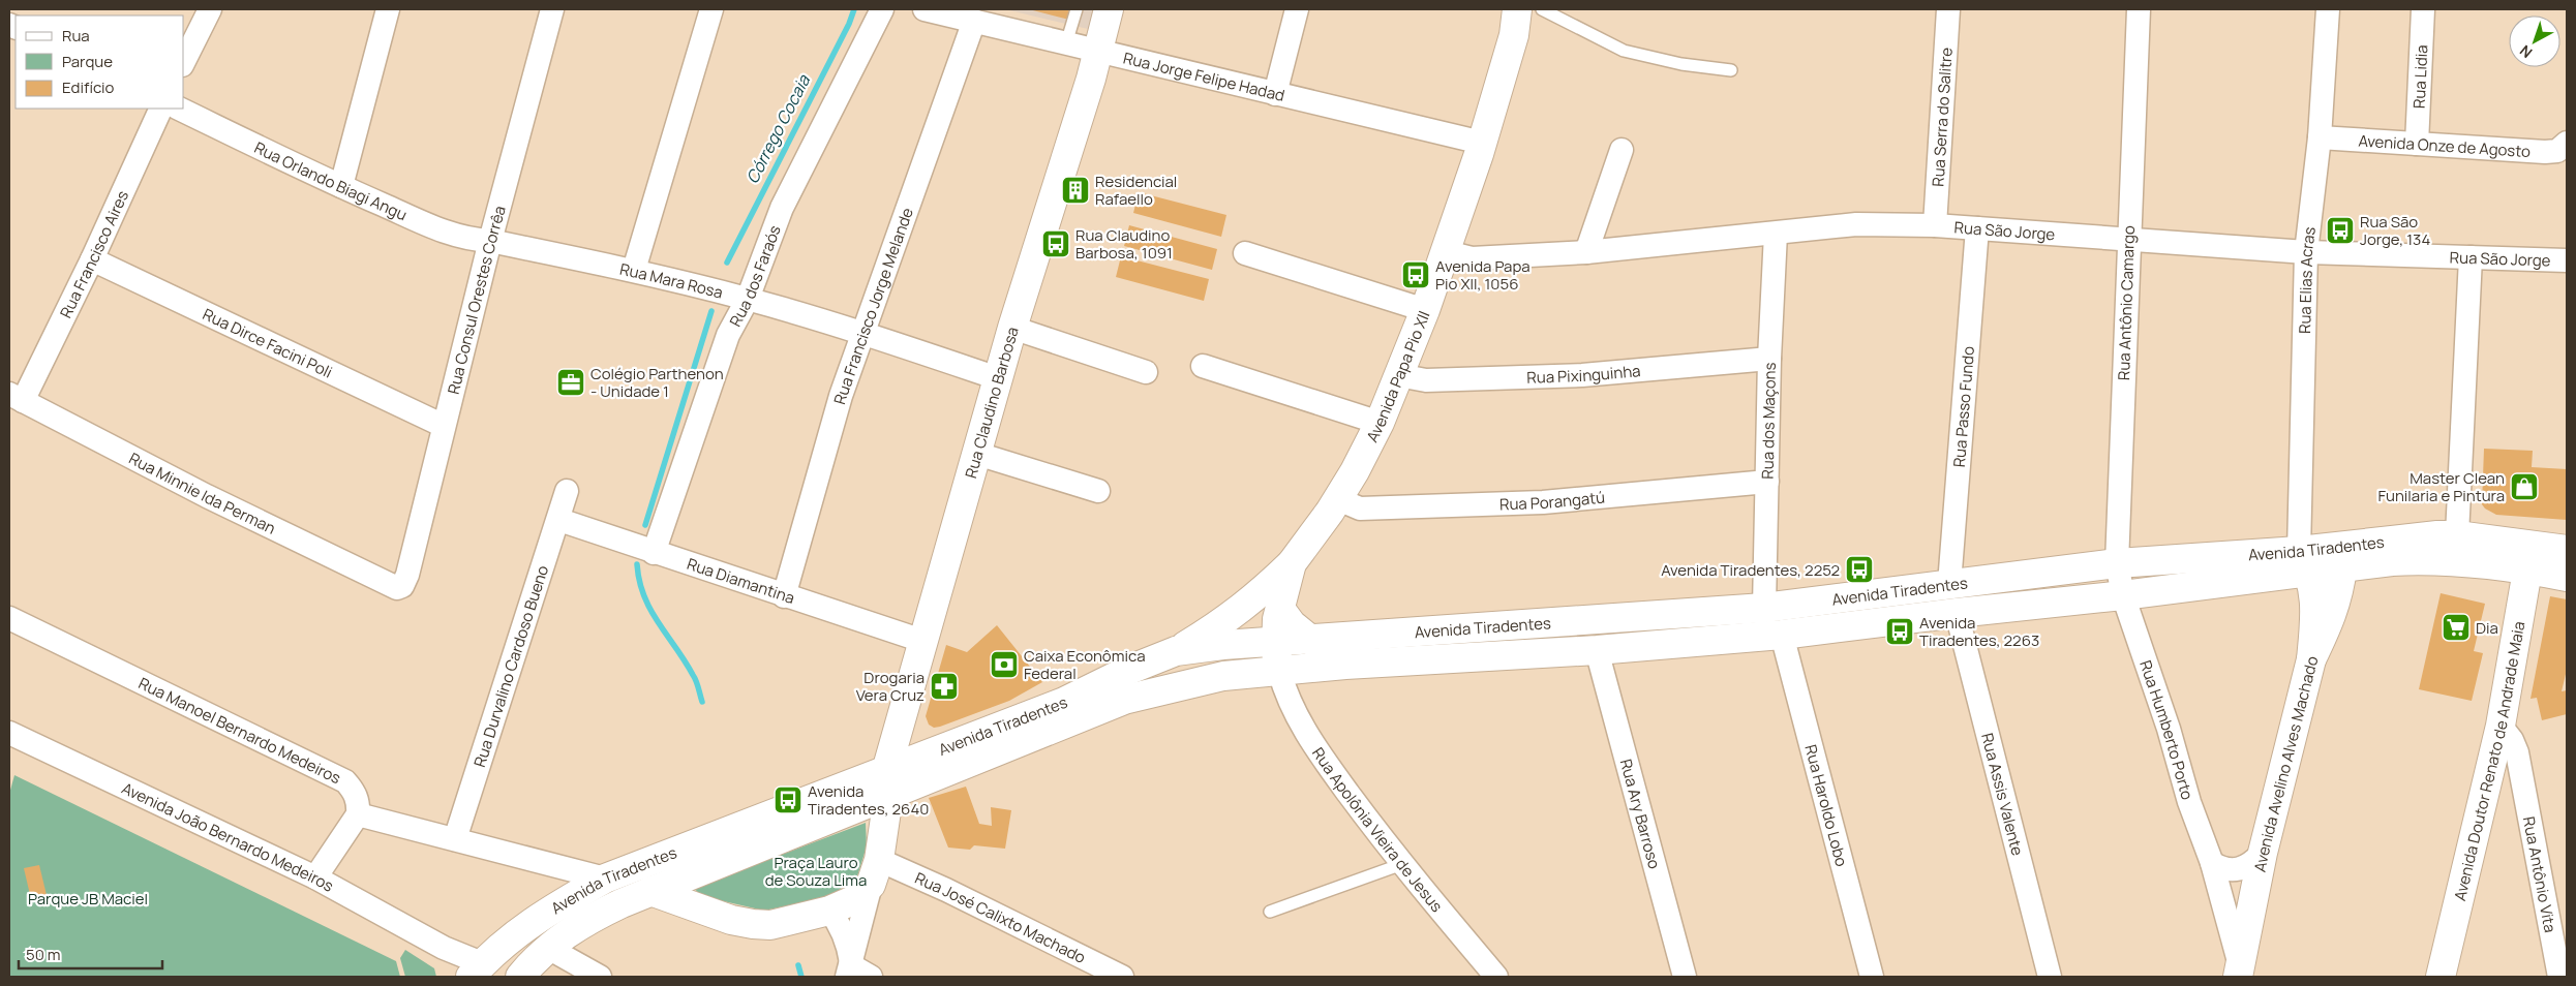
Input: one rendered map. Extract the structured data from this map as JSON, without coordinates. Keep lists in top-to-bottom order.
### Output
{
  "streets": {
    "main road": [
      "Avenida Papa Pio XII",
      "Rua Claudino Barbosa",
      "Avenida Tiradentes",
      "Avenida Doutor Renato de Andrade Maia",
      "Avenida Avelino Alves Machado"
    ],
    "street": [
      "Rua Jorge Felipe Hadad",
      "Rua Lidia",
      "Rua Serra do Salitre",
      "Avenida Onze de Agosto",
      "Rua Orlando Biagi Angu",
      "Rua São Jorge",
      "Rua Francisco Aires",
      "Rua dos Faraós",
      "Rua Elias Acras",
      "Rua Mara Rosa",
      "Rua Consul Orestes Corrêa",
      "Rua Antônio Camargo",
      "Rua Francisco Jorge Melande",
      "Rua Dirce Facini Poli",
      "Rua Pixinguinha",
      "Rua Passo Fundo",
      "Rua dos Maçons",
      "Rua Minnie Ida Perman",
      "Rua Porangatú",
      "Rua Diamantina",
      "Rua Durvalino Cardoso Bueno",
      "Rua Manoel Bernardo Medeiros",
      "Rua Humberto Porto",
      "Rua Assis Valente",
      "Rua Haroldo Lobo",
      "Rua Ary Barroso",
      "Rua Apolônia Vieira de Jesus",
      "Avenida João Bernardo Medeiros",
      "Rua Antônio Vita",
      "Rua José Calixto Machado"
    ]
  },
  "crossings": [
    ["Rua Jorge Felipe Hadad", "Rua Francisco Jorge Melande"],
    ["Rua Jorge Felipe Hadad", "Avenida Papa Pio XII"],
    ["Rua Jorge Felipe Hadad", "Rua Claudino Barbosa"],
    ["Rua Lidia", "Avenida Onze de Agosto"],
    ["Rua Serra do Salitre", "Rua São Jorge"],
    ["Avenida Onze de Agosto", "Rua Elias Acras"],
    ["Rua Orlando Biagi Angu", "Rua Mara Rosa"],
    ["Rua Orlando Biagi Angu", "Rua Consul Orestes Corrêa"],
    ["Rua São Jorge", "Rua Elias Acras"],
    ["Rua São Jorge", "Rua Antônio Camargo"],
    ["Rua São Jorge", "Avenida Papa Pio XII"],
    ["Rua São Jorge", "Rua Passo Fundo"],
    ["Rua São Jorge", "Rua dos Maçons"],
    ["Rua Francisco Aires", "Rua Dirce Facini Poli"],
    ["Rua Francisco Aires", "Rua Minnie Ida Perman"],
    ["Rua dos Faraós", "Rua Mara Rosa"],
    ["Rua dos Faraós", "Rua Diamantina"],
    ["Rua Elias Acras", "Avenida Tiradentes"],
    ["Rua Elias Acras", "Avenida Avelino Alves Machado"],
    ["Rua Mara Rosa", "Rua Consul Orestes Corrêa"],
    ["Rua Mara Rosa", "Rua Francisco Jorge Melande"],
    ["Rua Mara Rosa", "Rua Claudino Barbosa"],
    ["Rua Consul Orestes Corrêa", "Rua Dirce Facini Poli"],
    ["Rua Consul Orestes Corrêa", "Rua Minnie Ida Perman"],
    ["Rua Antônio Camargo", "Avenida Tiradentes"],
    ["Rua Antônio Camargo", "Rua Humberto Porto"],
    ["Rua Francisco Jorge Melande", "Rua Diamantina"],
    ["Rua Pixinguinha", "Avenida Papa Pio XII"],
    ["Rua Pixinguinha", "Rua dos Maçons"],
    ["Avenida Papa Pio XII", "Rua Porangatú"],
    ["Avenida Papa Pio XII", "Avenida Tiradentes"],
    ["Avenida Papa Pio XII", "Rua Apolônia Vieira de Jesus"],
    ["Rua Claudino Barbosa", "Avenida Tiradentes"],
    ["Rua Claudino Barbosa", "Rua Diamantina"],
    ["Rua Claudino Barbosa", "Rua José Calixto Machado"],
    ["Rua Passo Fundo", "Avenida Tiradentes"],
    ["Rua dos Maçons", "Rua Porangatú"],
    ["Rua dos Maçons", "Avenida Tiradentes"],
    ["Avenida Tiradentes", "Rua Humberto Porto"],
    ["Avenida Tiradentes", "Avenida Doutor Renato de Andrade Maia"],
    ["Avenida Tiradentes", "Avenida Avelino Alves Machado"],
    ["Avenida Tiradentes", "Rua Assis Valente"],
    ["Avenida Tiradentes", "Rua Haroldo Lobo"],
    ["Avenida Tiradentes", "Rua Ary Barroso"],
    ["Avenida Tiradentes", "Rua Apolônia Vieira de Jesus"],
    ["Avenida Tiradentes", "Avenida João Bernardo Medeiros"],
    ["Rua Diamantina", "Rua Durvalino Cardoso Bueno"],
    ["Rua Humberto Porto", "Avenida Avelino Alves Machado"],
    ["Avenida Doutor Renato de Andrade Maia", "Rua Antônio Vita"]
  ],
  "water": ["Córrego Cocaia"],
  "parks": ["Praça Lauro de Souza Lima", "Parque JB Maciel"],
  "places": {
    "building": ["Residencial Rafaello"],
    "bus stop": [
      "Rua São Jorge, 134",
      "Rua Claudino Barbosa, 1091",
      "Avenida Papa Pio XII, 1056",
      "Avenida Tiradentes, 2252",
      "Avenida Tiradentes, 2263",
      "Avenida Tiradentes, 2640"
    ],
    "office": ["Colégio Parthenon - Unidade 1"],
    "shop": ["Master Clean Funilaria e Pintura"],
    "supermarket": ["Dia"],
    "bank": ["Caixa Econômica Federal"],
    "pharmacy": ["Drogaria Vera Cruz"]
  },
  "legend": ["Rua", "Parque", "Edifício"],
  "scale_bar": "50 m",
  "north": "bottom left"
}
